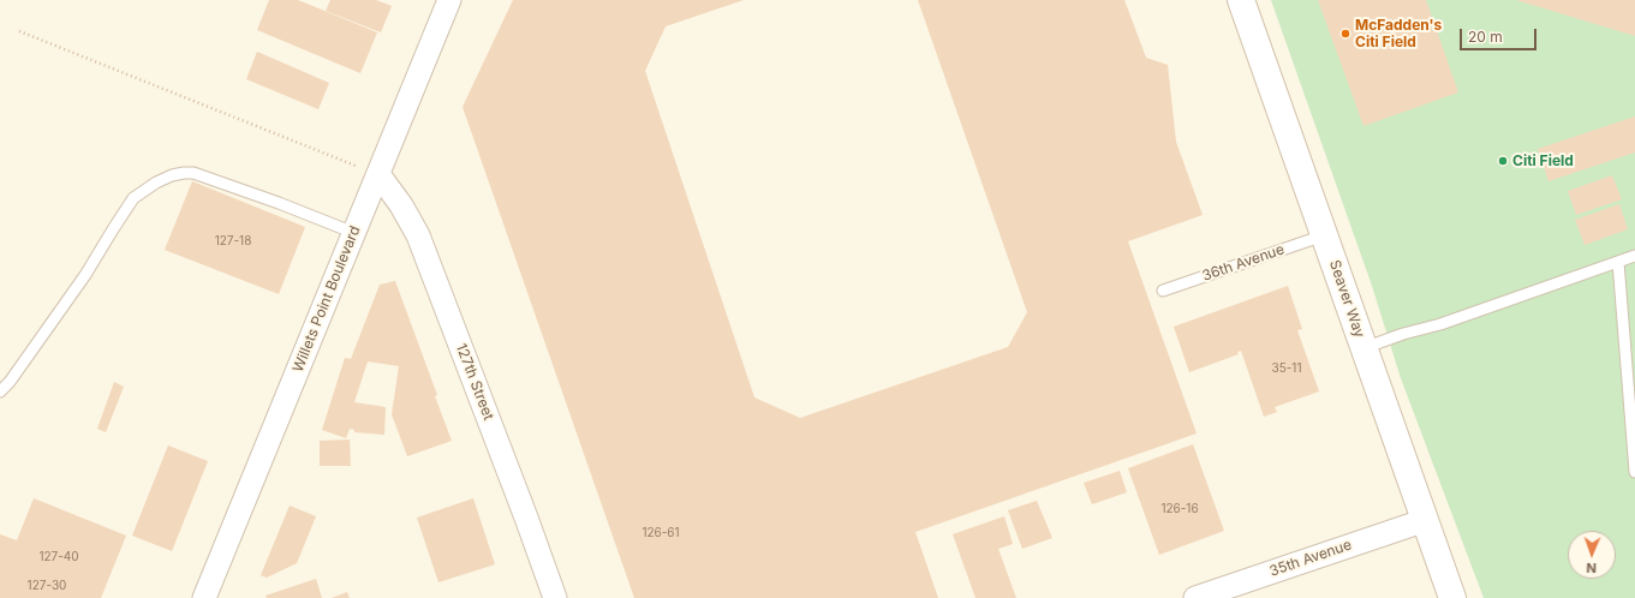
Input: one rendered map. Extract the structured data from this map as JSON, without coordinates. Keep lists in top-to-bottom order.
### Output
{
  "streets": {
    "main road": ["Seaver Way"],
    "street": ["Willets Point Boulevard", "127th Street", "35th Avenue"],
    "lane": ["36th Avenue"]
  },
  "crossings": [
    ["36th Avenue", "Seaver Way"],
    ["Willets Point Boulevard", "127th Street"],
    ["Seaver Way", "35th Avenue"]
  ],
  "places": ["McFadden's Citi Field", "Citi Field"],
  "house_numbers": [
    "127-18",
    "35-11",
    "126-16",
    "126-61",
    "127-40",
    "127-30"
  ],
  "scale_bar": "20 m",
  "north": "bottom"
}
